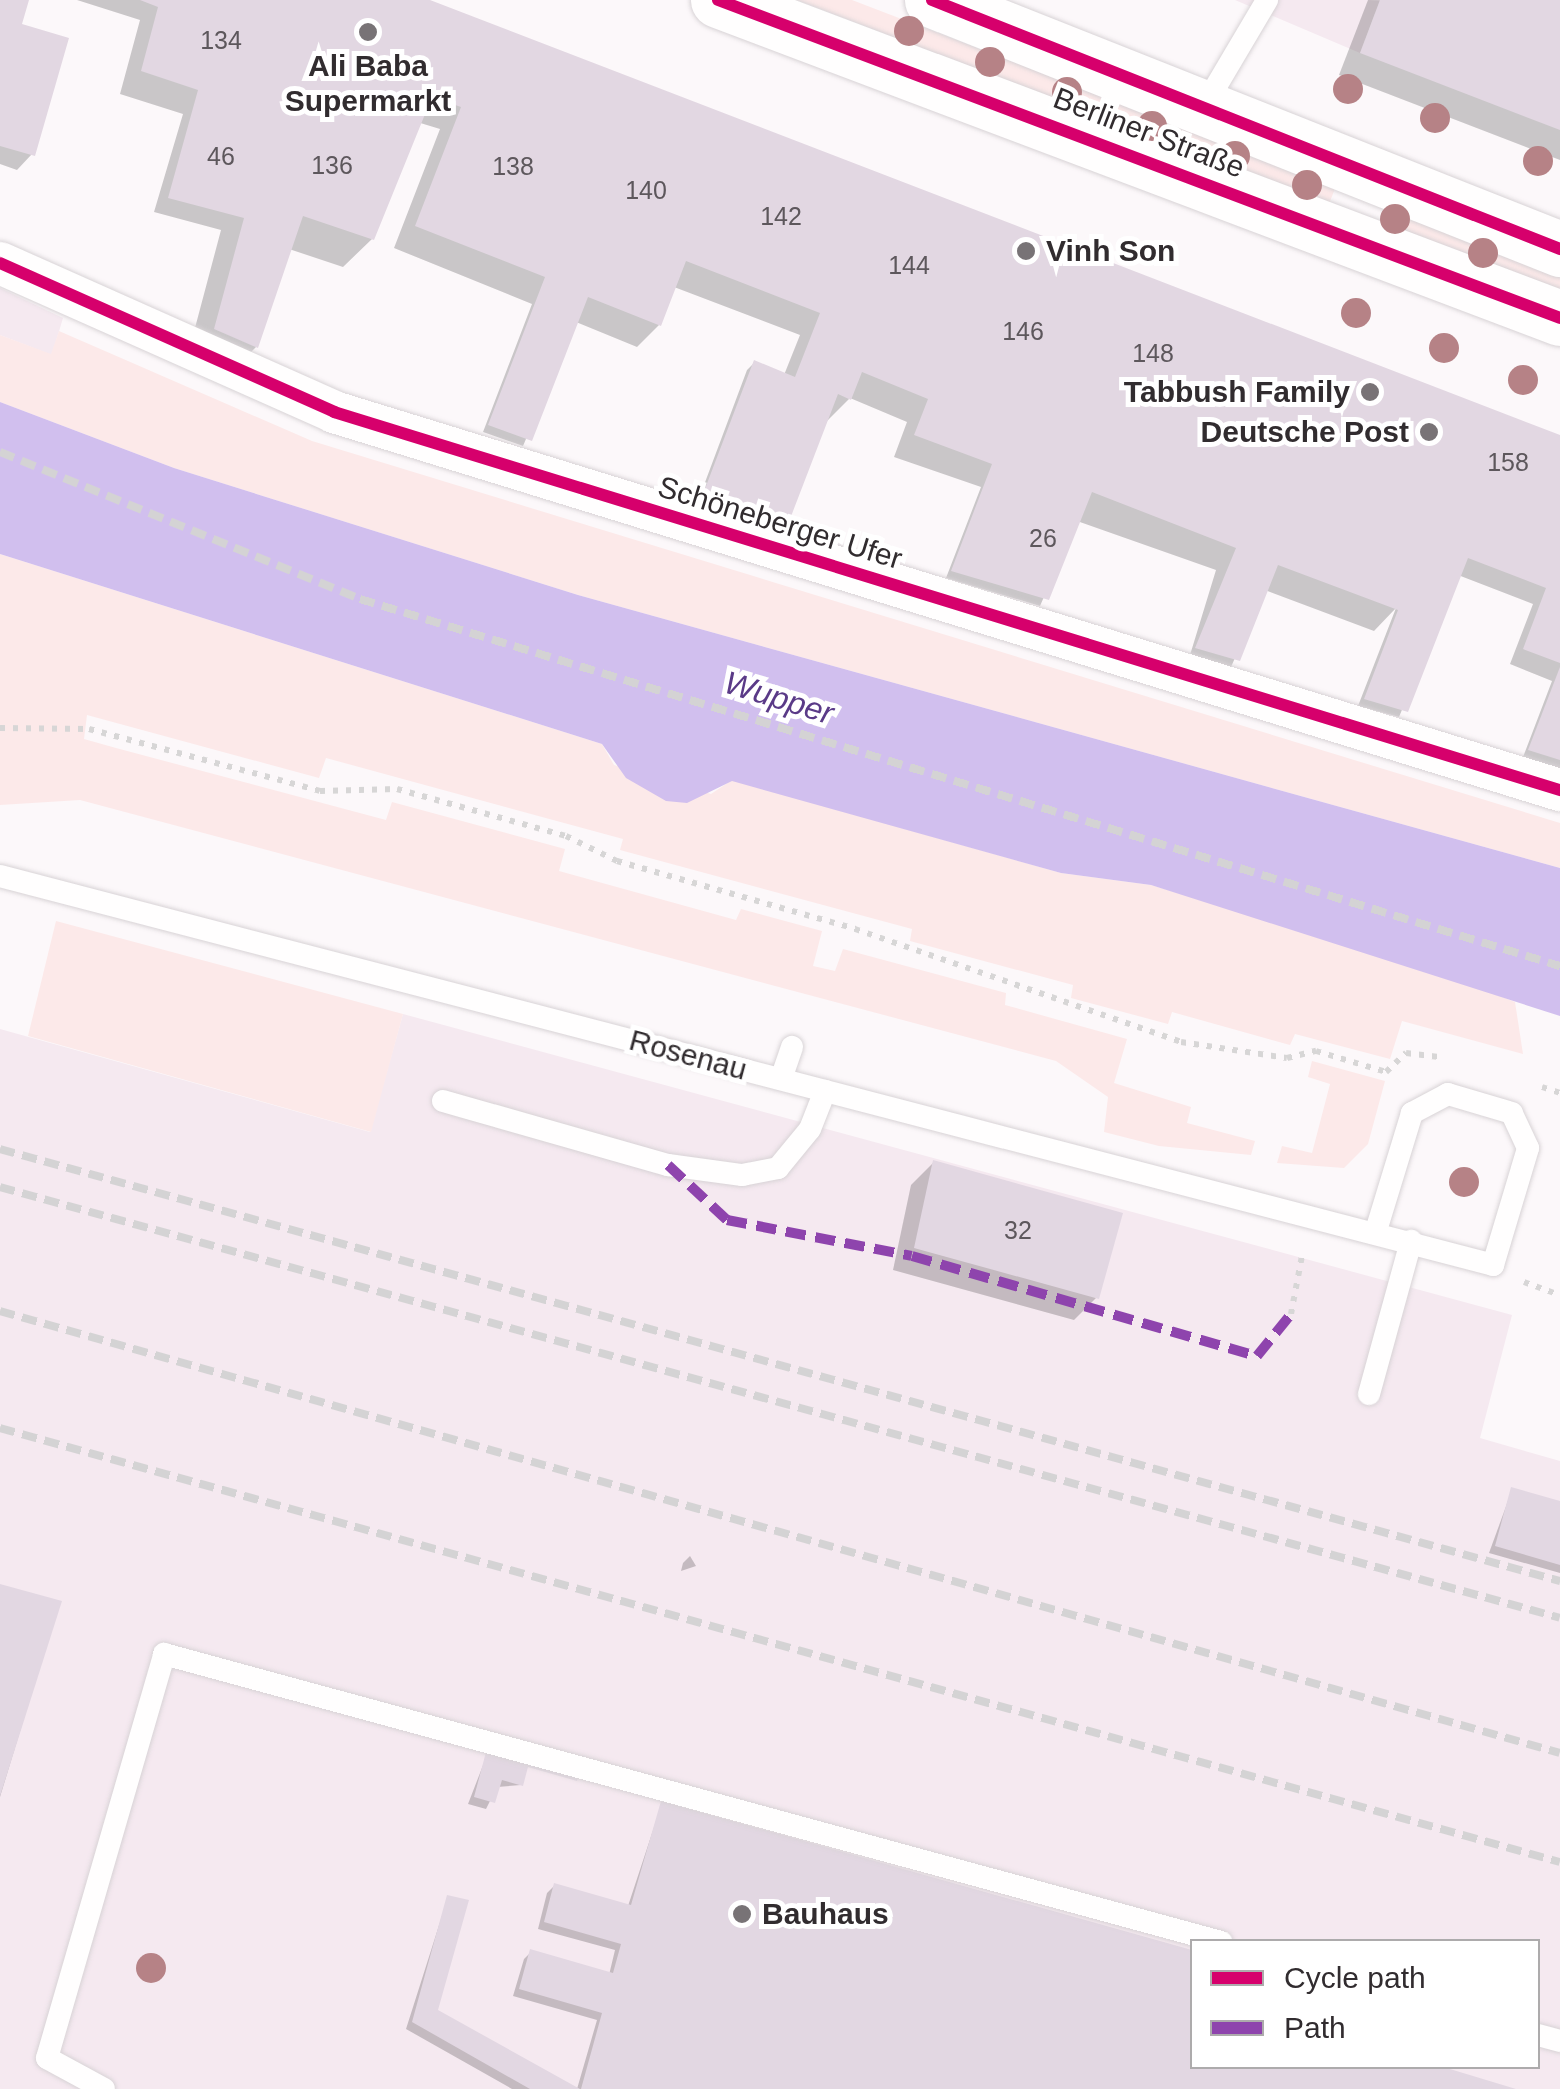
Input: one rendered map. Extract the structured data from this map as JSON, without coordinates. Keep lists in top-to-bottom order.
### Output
{
  "streets": {
    "main road": ["Berliner Straße"],
    "street": ["Schöneberger Ufer"],
    "lane": ["Rosenau"]
  },
  "water": ["Wupper"],
  "places": [
    "Ali Baba Supermarkt",
    "Vinh Son",
    "Tabbush Family",
    "Deutsche Post",
    "Bauhaus"
  ],
  "house_numbers": [
    "134",
    "46",
    "136",
    "138",
    "140",
    "142",
    "144",
    "146",
    "148",
    "158",
    "26",
    "32"
  ],
  "legend": ["Cycle path", "Path"]
}
